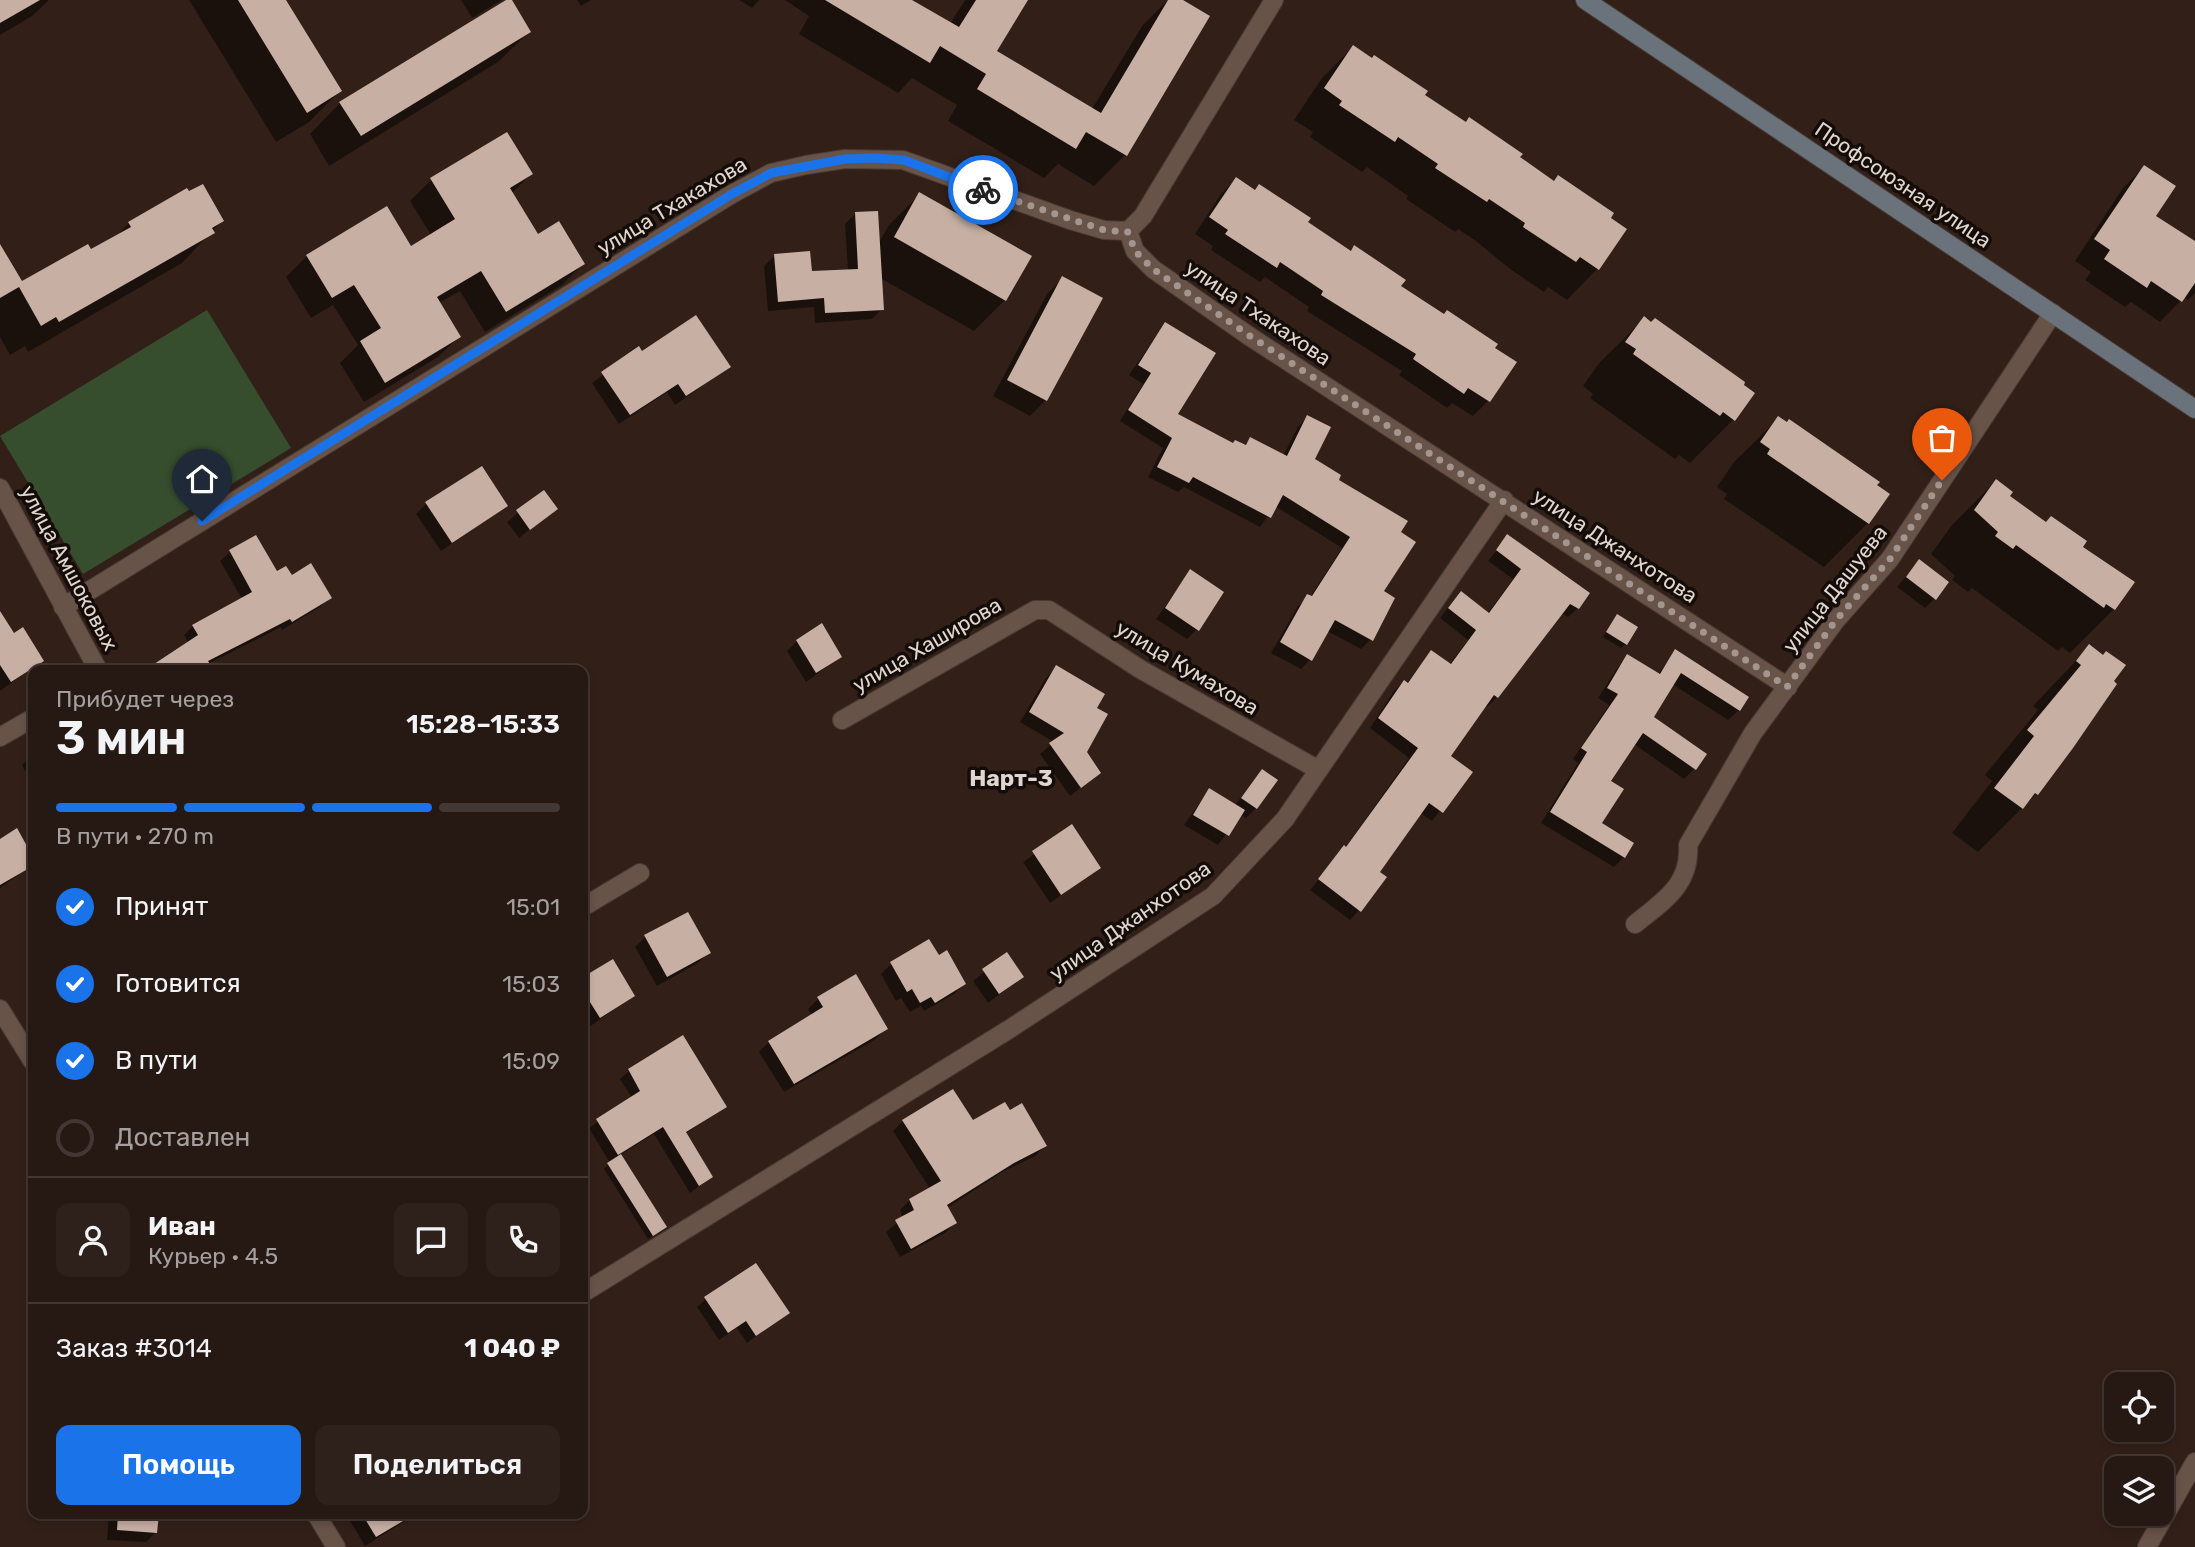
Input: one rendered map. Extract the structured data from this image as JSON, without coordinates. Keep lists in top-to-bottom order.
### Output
{
  "streets": {
    "street": [
      "Профсоюзная улица",
      "улица Тхакахова",
      "улица Джанхотова",
      "улица Амшоковых",
      "улица Дашуева",
      "улица Хаширова",
      "улица Кумахова"
    ]
  },
  "crossings": [
    ["Профсоюзная улица", "улица Дашуева"],
    ["улица Тхакахова", "улица Джанхотова"],
    ["улица Тхакахова", "улица Амшоковых"],
    ["улица Джанхотова", "улица Дашуева"],
    ["улица Джанхотова", "улица Кумахова"],
    ["улица Хаширова", "улица Кумахова"]
  ],
  "districts": ["Нарт-3"],
  "page": {
    "heading": ["3 мин", "Прибудет через", "15:28–15:33"],
    "panel": [
      "Иван",
      "Курьер · 4.5",
      "Заказ #3014",
      "1 040 ₽"
    ],
    "bar": "В пути · 270 m",
    "list": [
      ["Принят", "15:01"],
      ["Готовится", "15:03"],
      ["В пути", "15:09"],
      "Доставлен"
    ],
    "buttons": ["Помощь", "Поделиться"]
  }
}
